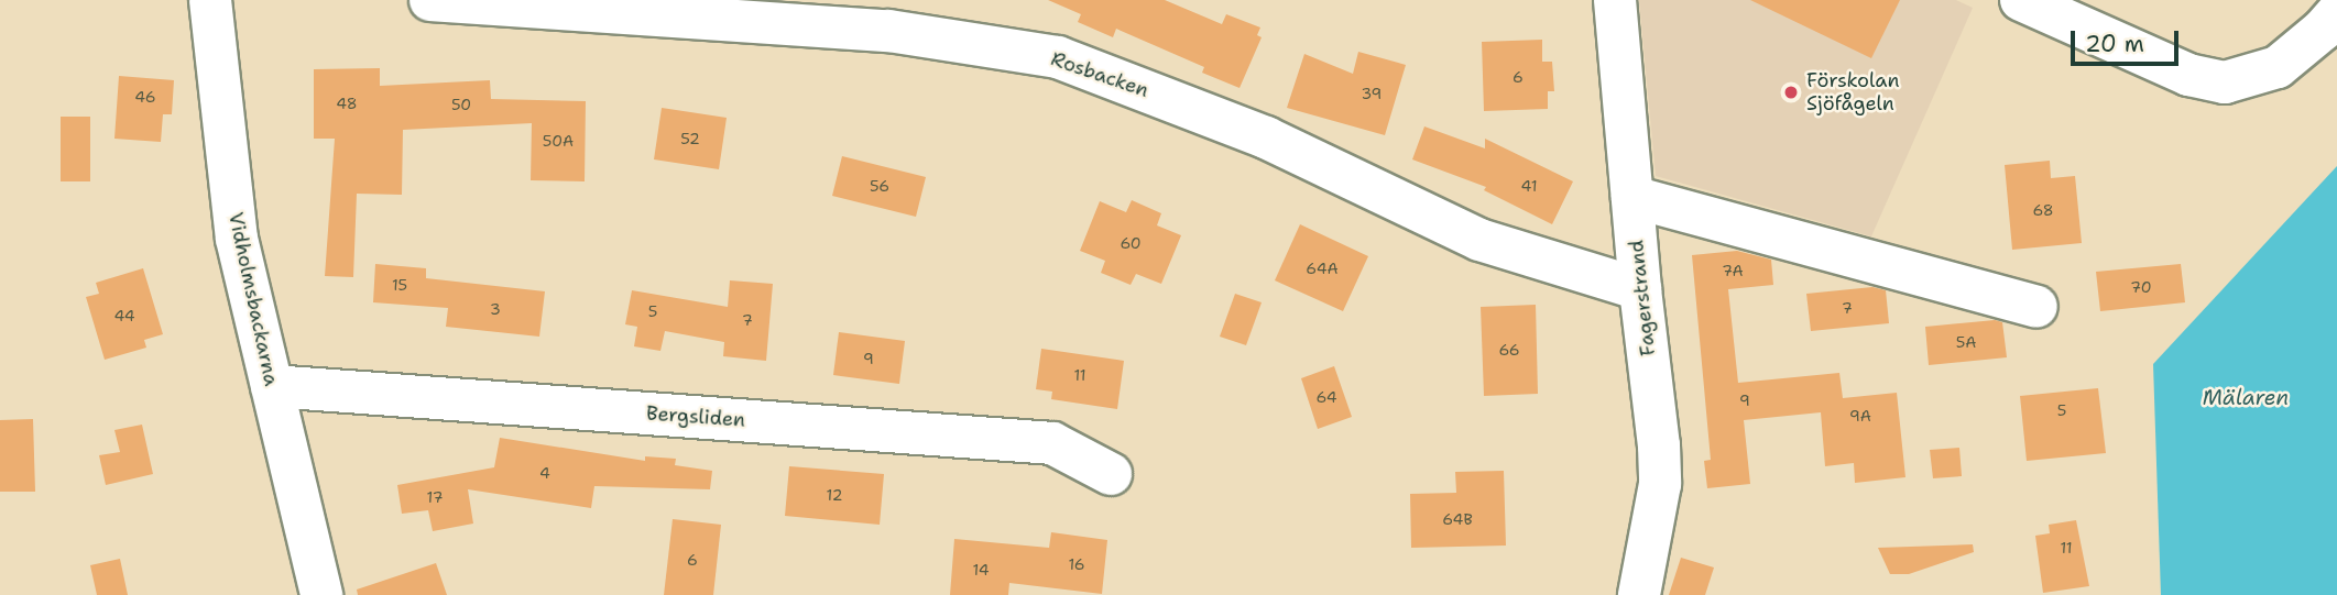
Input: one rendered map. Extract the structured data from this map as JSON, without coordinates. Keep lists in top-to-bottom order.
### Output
{
  "streets": {
    "street": [
      "Rosbacken",
      "Fagerstrand",
      "Vidholmsbackarna",
      "Bergsliden"
    ]
  },
  "crossings": [
    ["Rosbacken", "Fagerstrand"],
    ["Vidholmsbackarna", "Bergsliden"]
  ],
  "water": ["Mälaren"],
  "places": ["Förskolan Sjöfågeln"],
  "house_numbers": [
    "6",
    "39",
    "46",
    "48",
    "50",
    "52",
    "50A",
    "56",
    "41",
    "68",
    "60",
    "64A",
    "7A",
    "15",
    "70",
    "7",
    "3",
    "5",
    "44",
    "7",
    "5A",
    "66",
    "9",
    "11",
    "64",
    "9",
    "5",
    "9A",
    "4",
    "12",
    "17",
    "64B",
    "11",
    "6",
    "16",
    "14"
  ],
  "scale_bar": "20 m"
}
